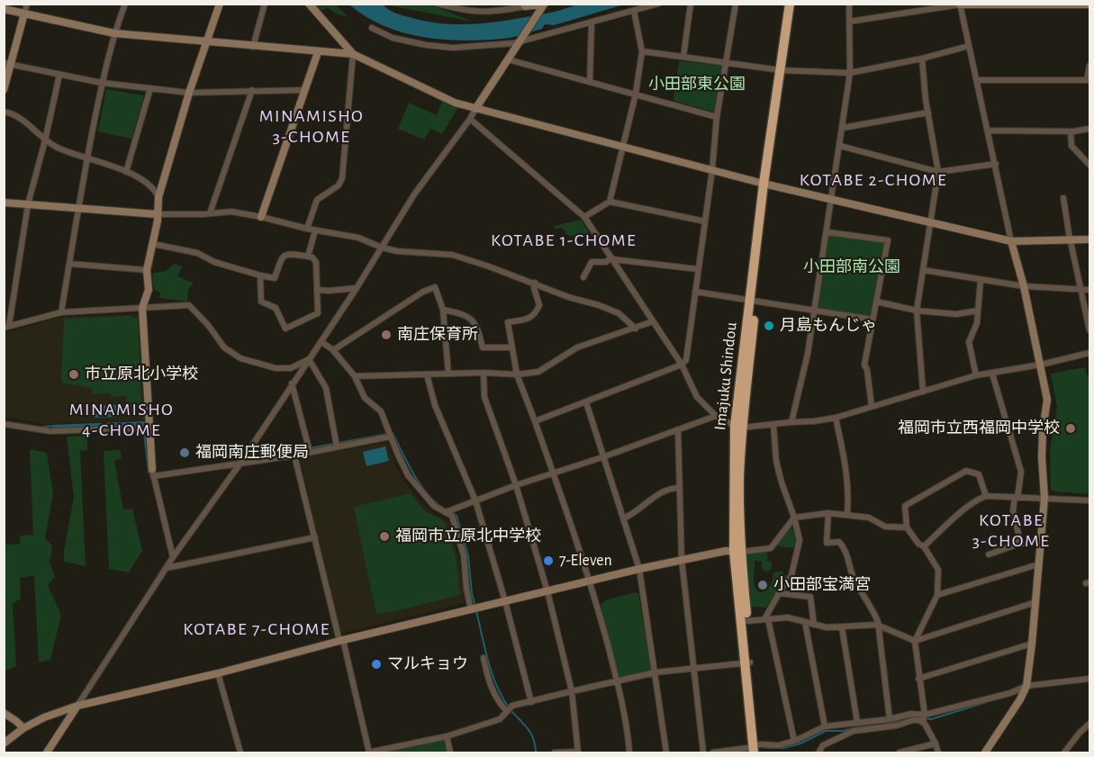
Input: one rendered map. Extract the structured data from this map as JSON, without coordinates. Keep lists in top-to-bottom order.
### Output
{
  "streets": {
    "highway": ["Imajuku Shindou"]
  },
  "districts": [
    "MINAMISHO 3-CHOME",
    "KOTABE 2-CHOME",
    "KOTABE 1-CHOME",
    "MINAMISHO 4-CHOME",
    "KOTABE 3-CHOME",
    "KOTABE 7-CHOME"
  ],
  "parks": ["小田部東公園", "小田部南公園"],
  "places": [
    "月島もんじゃ",
    "南庄保育所",
    "市立原北小学校",
    "福岡市立西福岡中学校",
    "福岡南庄郵便局",
    "福岡市立原北中学校",
    "7-Eleven",
    "小田部宝満宮",
    "マルキョウ"
  ]
}
